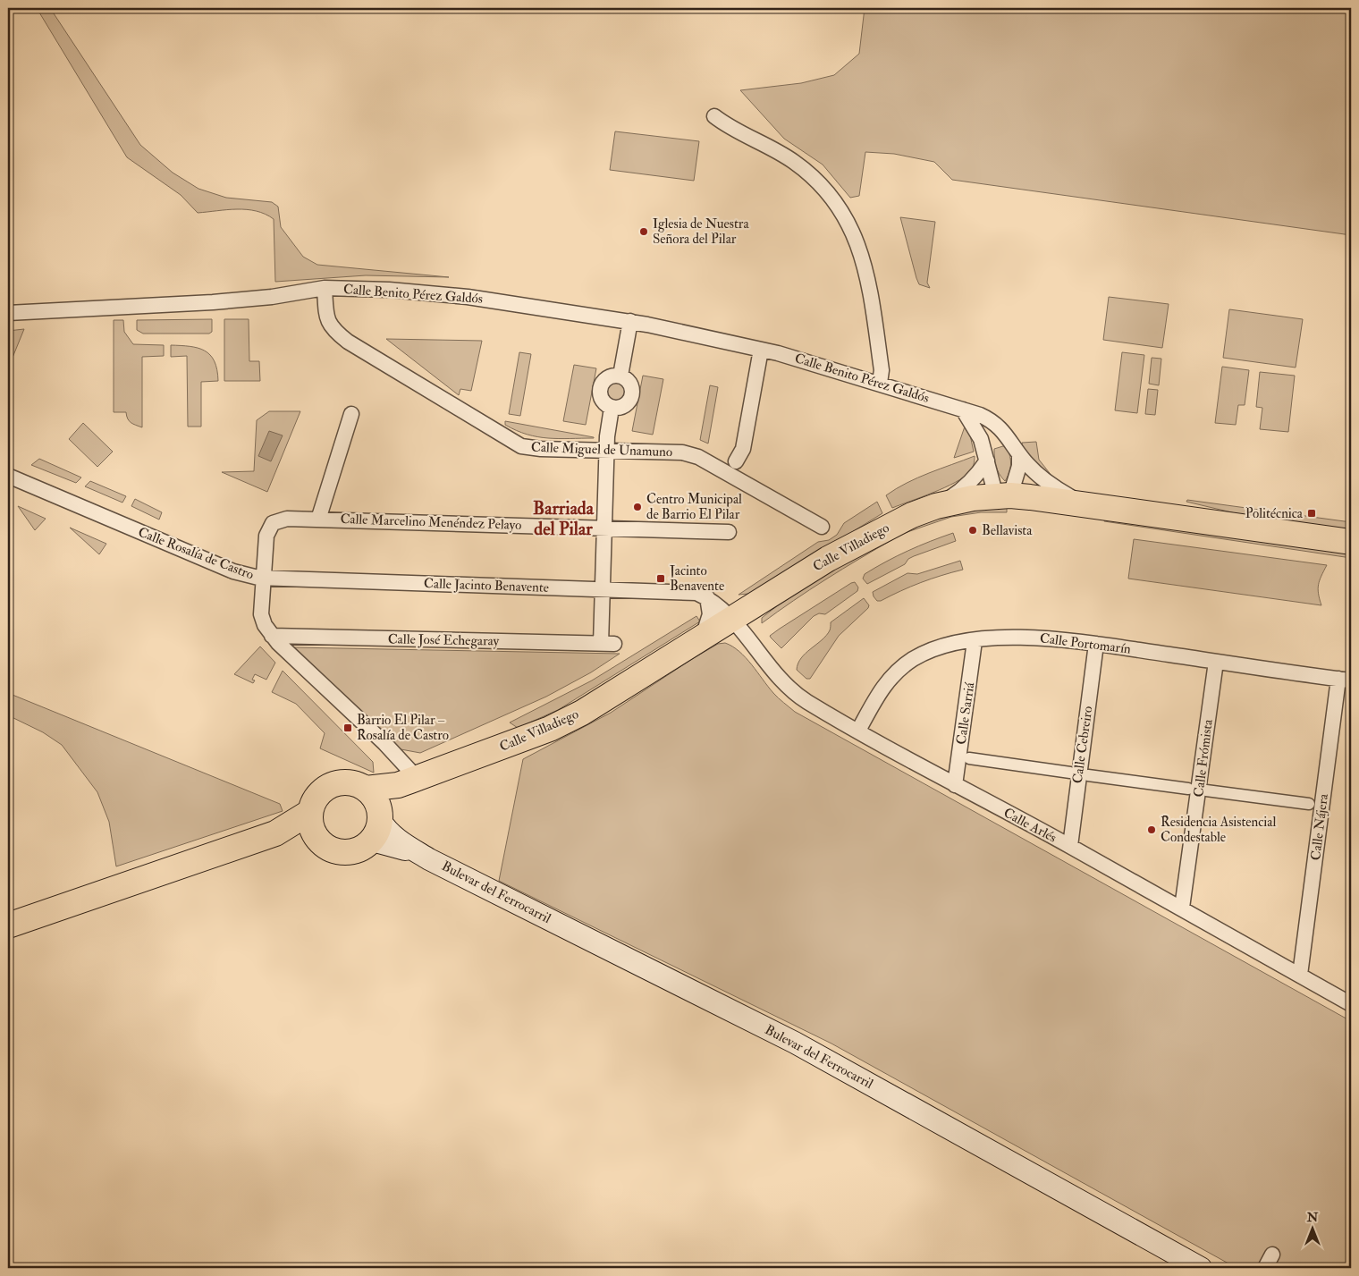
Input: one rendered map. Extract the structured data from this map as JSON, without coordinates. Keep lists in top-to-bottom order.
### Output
{
  "streets": {
    "highway": ["Calle Villadiego"],
    "main road": ["Bulevar del Ferrocarril"],
    "street": [
      "Calle Benito Pérez Galdós",
      "Calle Miguel de Unamuno",
      "Calle Marcelino Menéndez Pelayo",
      "Calle Rosalía de Castro",
      "Calle Jacinto Benavente",
      "Calle José Echegaray",
      "Calle Portomarín",
      "Calle Sarriá",
      "Calle Cebreiro",
      "Calle Frómista",
      "Calle Arlés",
      "Calle Nájera"
    ]
  },
  "crossings": [
    ["Calle Benito Pérez Galdós", "Calle Miguel de Unamuno"],
    ["Calle Benito Pérez Galdós", "Calle Villadiego"],
    ["Calle Marcelino Menéndez Pelayo", "Calle Rosalía de Castro"],
    ["Calle Marcelino Menéndez Pelayo", "Calle Jacinto Benavente"],
    ["Calle Villadiego", "Calle Rosalía de Castro"],
    ["Calle Villadiego", "Calle Jacinto Benavente"],
    ["Calle Villadiego", "Calle Arlés"],
    ["Calle Villadiego", "Bulevar del Ferrocarril"],
    ["Calle Rosalía de Castro", "Calle Jacinto Benavente"],
    ["Calle Rosalía de Castro", "Calle José Echegaray"],
    ["Calle Jacinto Benavente", "Calle José Echegaray"],
    ["Calle Jacinto Benavente", "Calle Arlés"],
    ["Calle Portomarín", "Calle Sarriá"],
    ["Calle Portomarín", "Calle Cebreiro"],
    ["Calle Portomarín", "Calle Frómista"],
    ["Calle Portomarín", "Calle Arlés"],
    ["Calle Portomarín", "Calle Nájera"],
    ["Calle Sarriá", "Calle Arlés"],
    ["Calle Cebreiro", "Calle Arlés"],
    ["Calle Frómista", "Calle Arlés"],
    ["Calle Arlés", "Calle Nájera"]
  ],
  "districts": ["Barriada del Pilar"],
  "places": {
    "other": [
      "Iglesia de Nuestra Señora del Pilar",
      "Centro Municipal de Barrio El Pilar",
      "Bellavista",
      "Residencia Asistencial Condestable"
    ],
    "transit": ["Politécnica", "Jacinto Benavente", "Barrio El Pilar – Rosalía de Castro"]
  },
  "north": "top"
}
